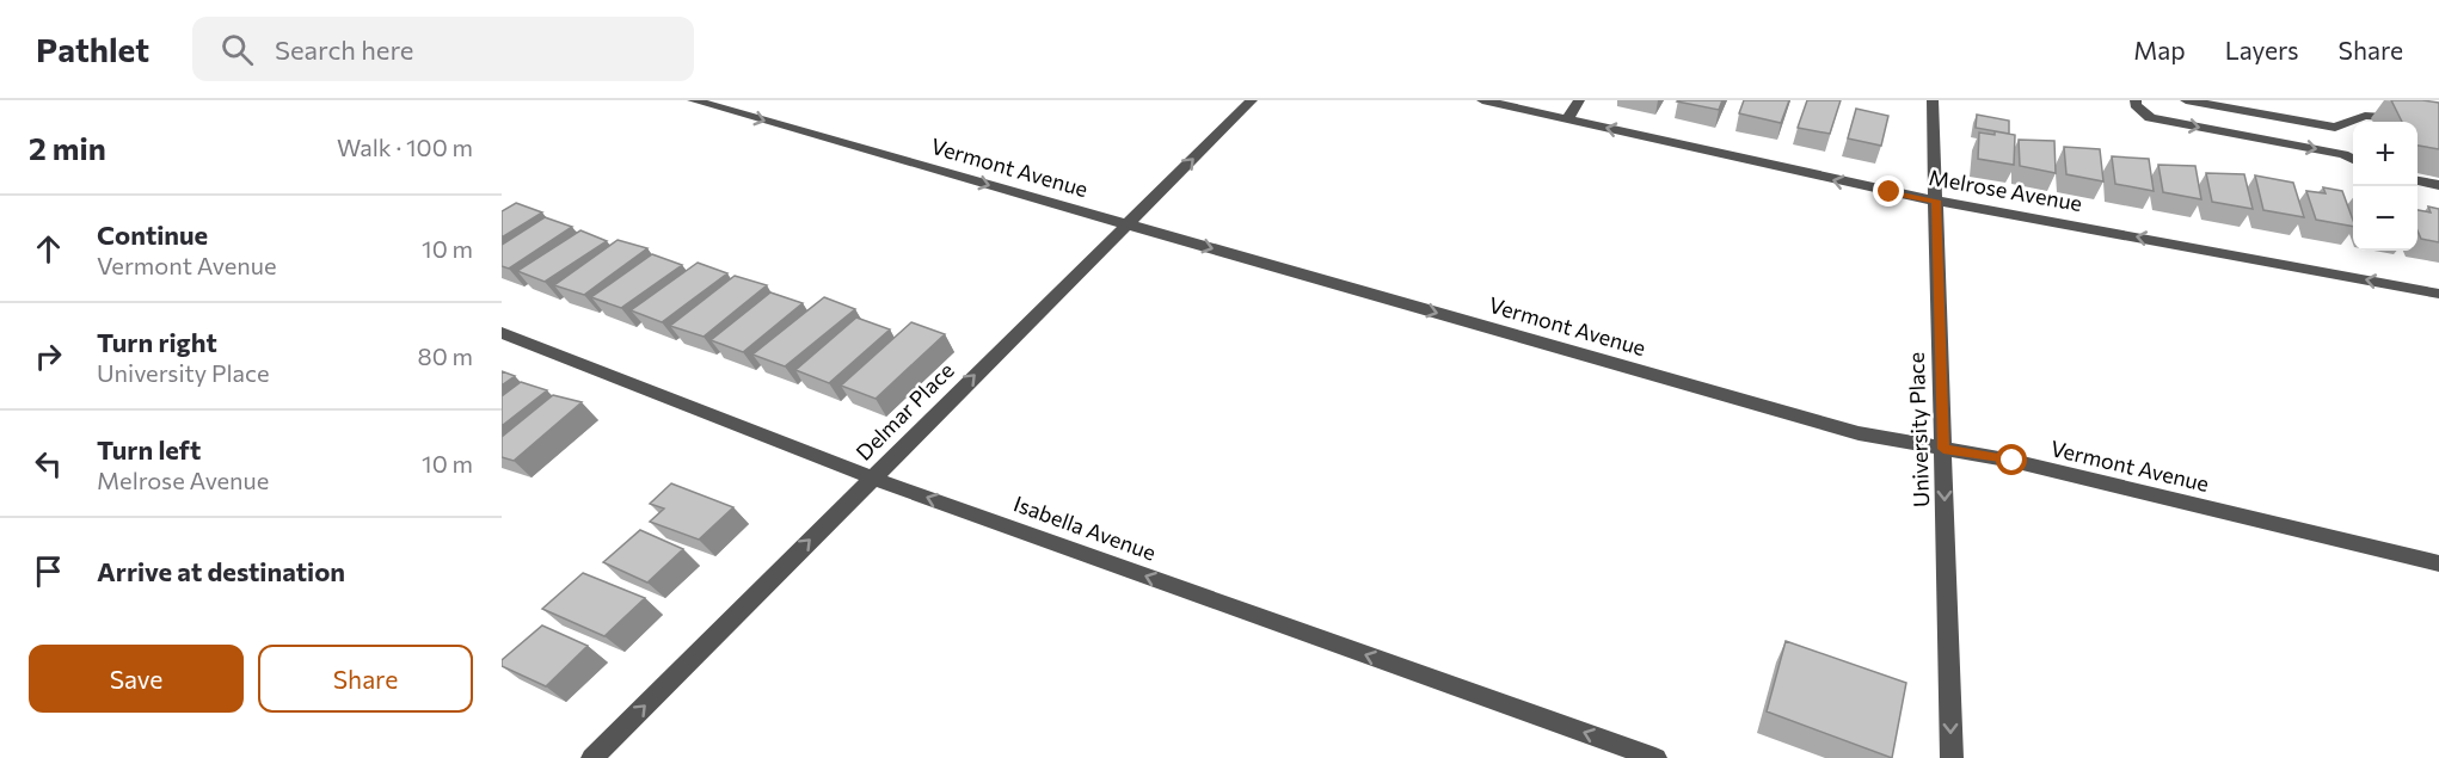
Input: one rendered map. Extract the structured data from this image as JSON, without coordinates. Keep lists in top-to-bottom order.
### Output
{
  "streets": {
    "street": [
      "Vermont Avenue",
      "Melrose Avenue",
      "Delmar Place",
      "University Place",
      "Isabella Avenue"
    ]
  },
  "crossings": [
    ["Vermont Avenue", "Delmar Place"],
    ["Vermont Avenue", "University Place"],
    ["Melrose Avenue", "University Place"],
    ["Delmar Place", "Isabella Avenue"]
  ],
  "one_way": [
    "Vermont Avenue",
    "Delmar Place",
    "University Place",
    "Isabella Avenue"
  ],
  "page": {
    "header": "Pathlet",
    "search": "Search here",
    "nav": ["Map", "Layers", "Share"],
    "heading": ["2 min", "Walk · 100 m"],
    "map_buttons": ["+", "−"],
    "list": [
      ["Continue", "Vermont Avenue", "10 m"],
      ["Turn right", "University Place", "80 m"],
      ["Turn left", "Melrose Avenue", "10 m"],
      "Arrive at destination"
    ],
    "buttons": ["Save", "Share"]
  }
}
